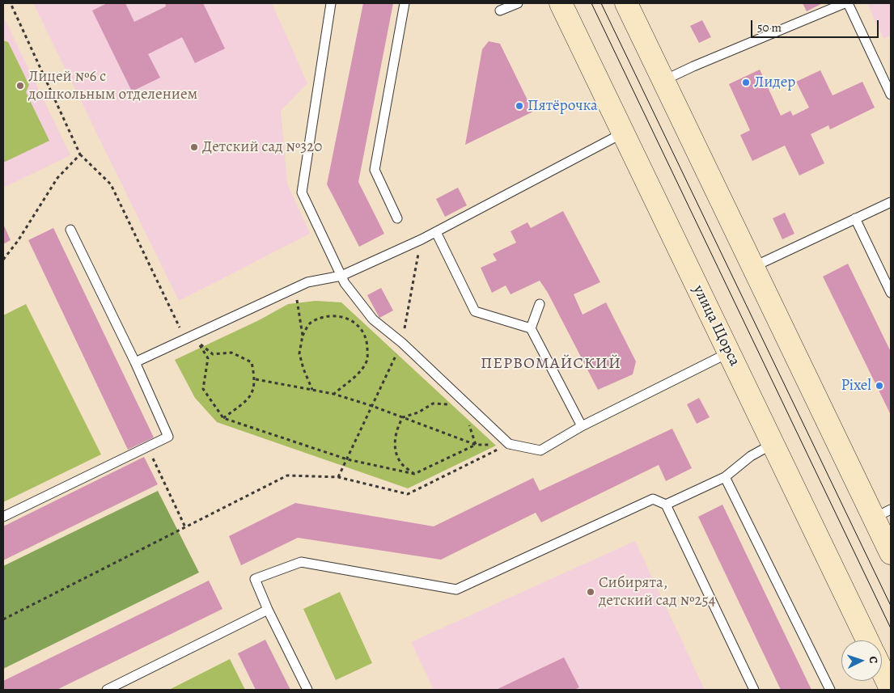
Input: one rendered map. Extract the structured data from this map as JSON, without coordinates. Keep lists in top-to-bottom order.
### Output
{
  "streets": {
    "main road": ["улица Щорса"]
  },
  "districts": ["ПЕРВОМАЙСКИЙ"],
  "places": [
    "Лидер",
    "Лицей №6 с дошкольным отделением",
    "Пятёрочка",
    "Детский сад №320",
    "Pixel",
    "Сибирята, детский сад №254"
  ],
  "scale_bar": "50 m",
  "north": "right"
}
